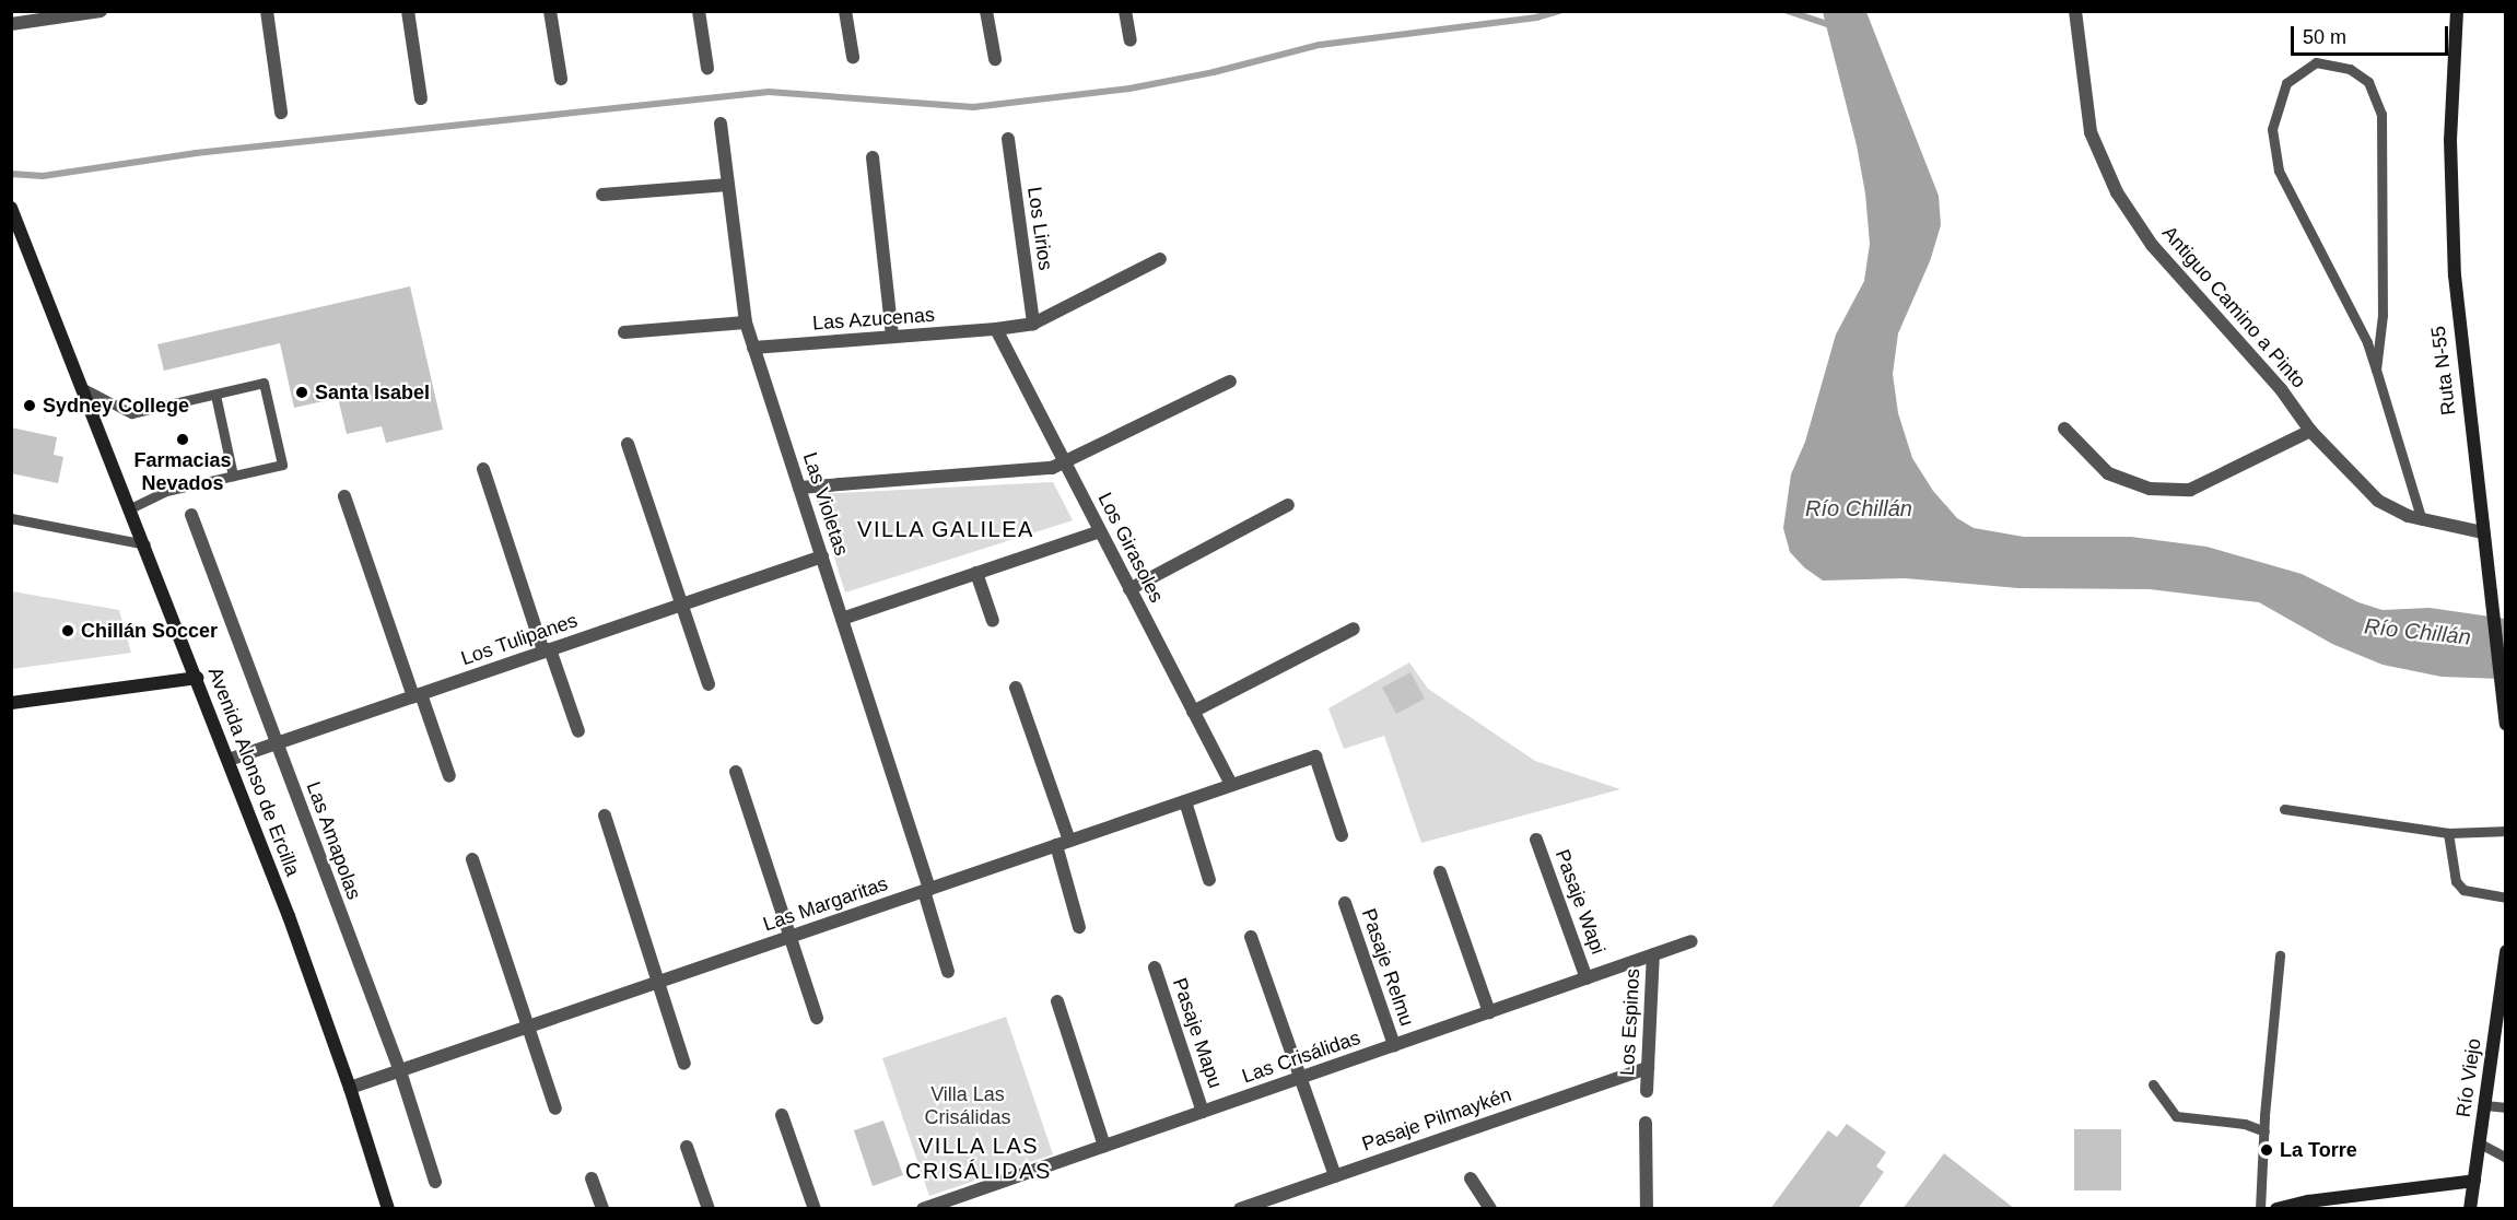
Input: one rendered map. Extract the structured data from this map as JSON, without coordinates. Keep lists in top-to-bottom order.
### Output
{
  "streets": {
    "main road": ["Ruta N-55", "Avenida Alonso de Ercilla", "Río Viejo"],
    "street": [
      "Los Lirios",
      "Antiguo Camino a Pinto",
      "Las Azucenas",
      "Las Violetas",
      "Los Girasoles",
      "Los Tulipanes",
      "Las Amapolas",
      "Pasaje Wapi",
      "Las Margaritas",
      "Pasaje Relmu",
      "Los Espinos",
      "Pasaje Mapu",
      "Las Crisálidas",
      "Pasaje Pilmaykén"
    ]
  },
  "crossings": [
    ["Los Lirios", "Las Azucenas"],
    ["Antiguo Camino a Pinto", "Ruta N-55"],
    ["Las Azucenas", "Las Violetas"],
    ["Las Azucenas", "Los Girasoles"],
    ["Las Violetas", "Los Tulipanes"],
    ["Las Violetas", "Las Margaritas"],
    ["Los Girasoles", "Las Margaritas"],
    ["Los Tulipanes", "Avenida Alonso de Ercilla"],
    ["Los Tulipanes", "Las Amapolas"],
    ["Avenida Alonso de Ercilla", "Las Margaritas"],
    ["Las Amapolas", "Las Margaritas"],
    ["Pasaje Wapi", "Las Crisálidas"],
    ["Pasaje Relmu", "Las Crisálidas"],
    ["Los Espinos", "Las Crisálidas"],
    ["Los Espinos", "Pasaje Pilmaykén"],
    ["Pasaje Mapu", "Las Crisálidas"]
  ],
  "districts": ["VILLA GALILEA", "VILLA LAS CRISÁLIDAS"],
  "water": ["Río Chillán"],
  "parks": ["Villa Las Crisálidas"],
  "places": [
    "Santa Isabel",
    "Sydney College",
    "Farmacias Nevados",
    "Chillán Soccer",
    "La Torre"
  ],
  "scale_bar": "50 m"
}
